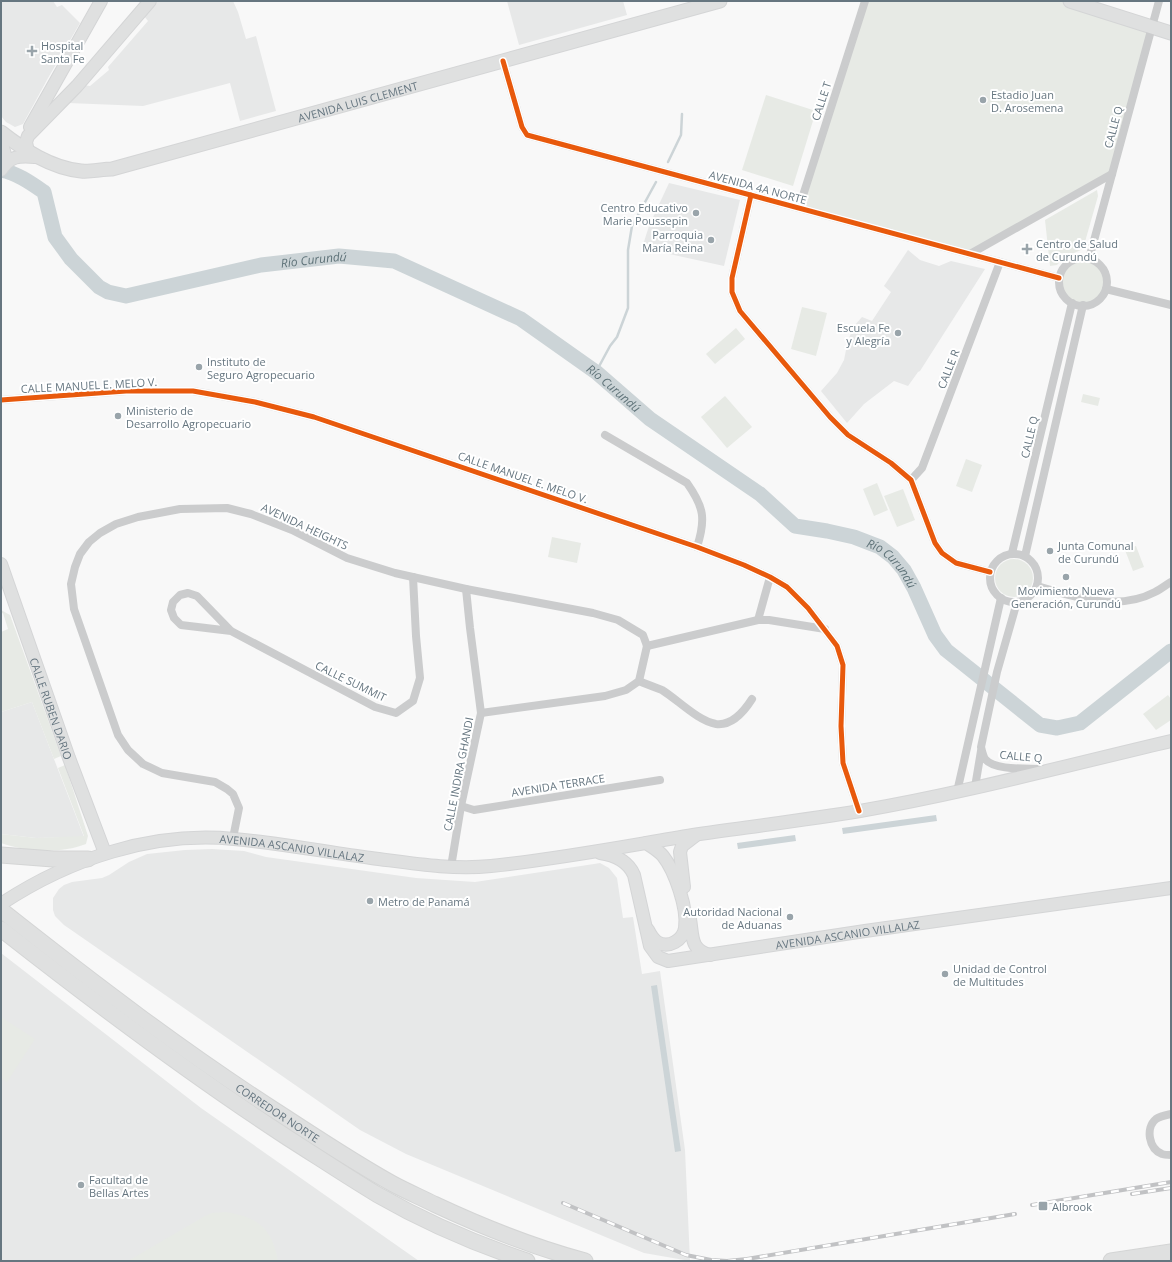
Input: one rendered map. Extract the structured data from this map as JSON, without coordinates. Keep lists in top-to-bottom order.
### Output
{
  "streets": {
    "highway": ["CORREDOR NORTE"],
    "main road": ["AVENIDA LUIS CLEMENT", "CALLE RUBEN DARIO", "AVENIDA ASCANIO VILLALAZ"],
    "street": [
      "CALLE T",
      "CALLE Q",
      "AVENIDA 4A NORTE",
      "CALLE R",
      "CALLE MANUEL E. MELO V.",
      "AVENIDA HEIGHTS",
      "CALLE SUMMIT",
      "CALLE INDIRA GHANDI",
      "AVENIDA TERRACE"
    ]
  },
  "crossings": [
    ["AVENIDA LUIS CLEMENT", "AVENIDA 4A NORTE"],
    ["CALLE T", "AVENIDA 4A NORTE"],
    ["CALLE Q", "AVENIDA 4A NORTE"],
    ["CALLE Q", "AVENIDA ASCANIO VILLALAZ"],
    ["AVENIDA 4A NORTE", "CALLE R"],
    ["CALLE MANUEL E. MELO V.", "AVENIDA ASCANIO VILLALAZ"],
    ["AVENIDA HEIGHTS", "CALLE SUMMIT"],
    ["AVENIDA HEIGHTS", "CALLE INDIRA GHANDI"],
    ["AVENIDA HEIGHTS", "AVENIDA ASCANIO VILLALAZ"],
    ["CALLE RUBEN DARIO", "AVENIDA ASCANIO VILLALAZ"],
    ["CALLE INDIRA GHANDI", "AVENIDA TERRACE"],
    ["CALLE INDIRA GHANDI", "AVENIDA ASCANIO VILLALAZ"]
  ],
  "water": ["Río Curundú"],
  "places": {
    "health": ["Hospital Santa Fe", "Centro de Salud de Curundú"],
    "other": [
      "Estadio Juan D. Arosemena",
      "Centro Educativo Marie Poussepin",
      "Parroquia María Reina",
      "Escuela Fe y Alegría",
      "Instituto de Seguro Agropecuario",
      "Ministerio de Desarrollo Agropecuario",
      "Junta Comunal de Curundú",
      "Movimiento Nueva Generación, Curundú",
      "Metro de Panamá",
      "Autoridad Nacional de Aduanas",
      "Unidad de Control de Multitudes",
      "Facultad de Bellas Artes"
    ],
    "transit": ["Albrook"]
  }
}
